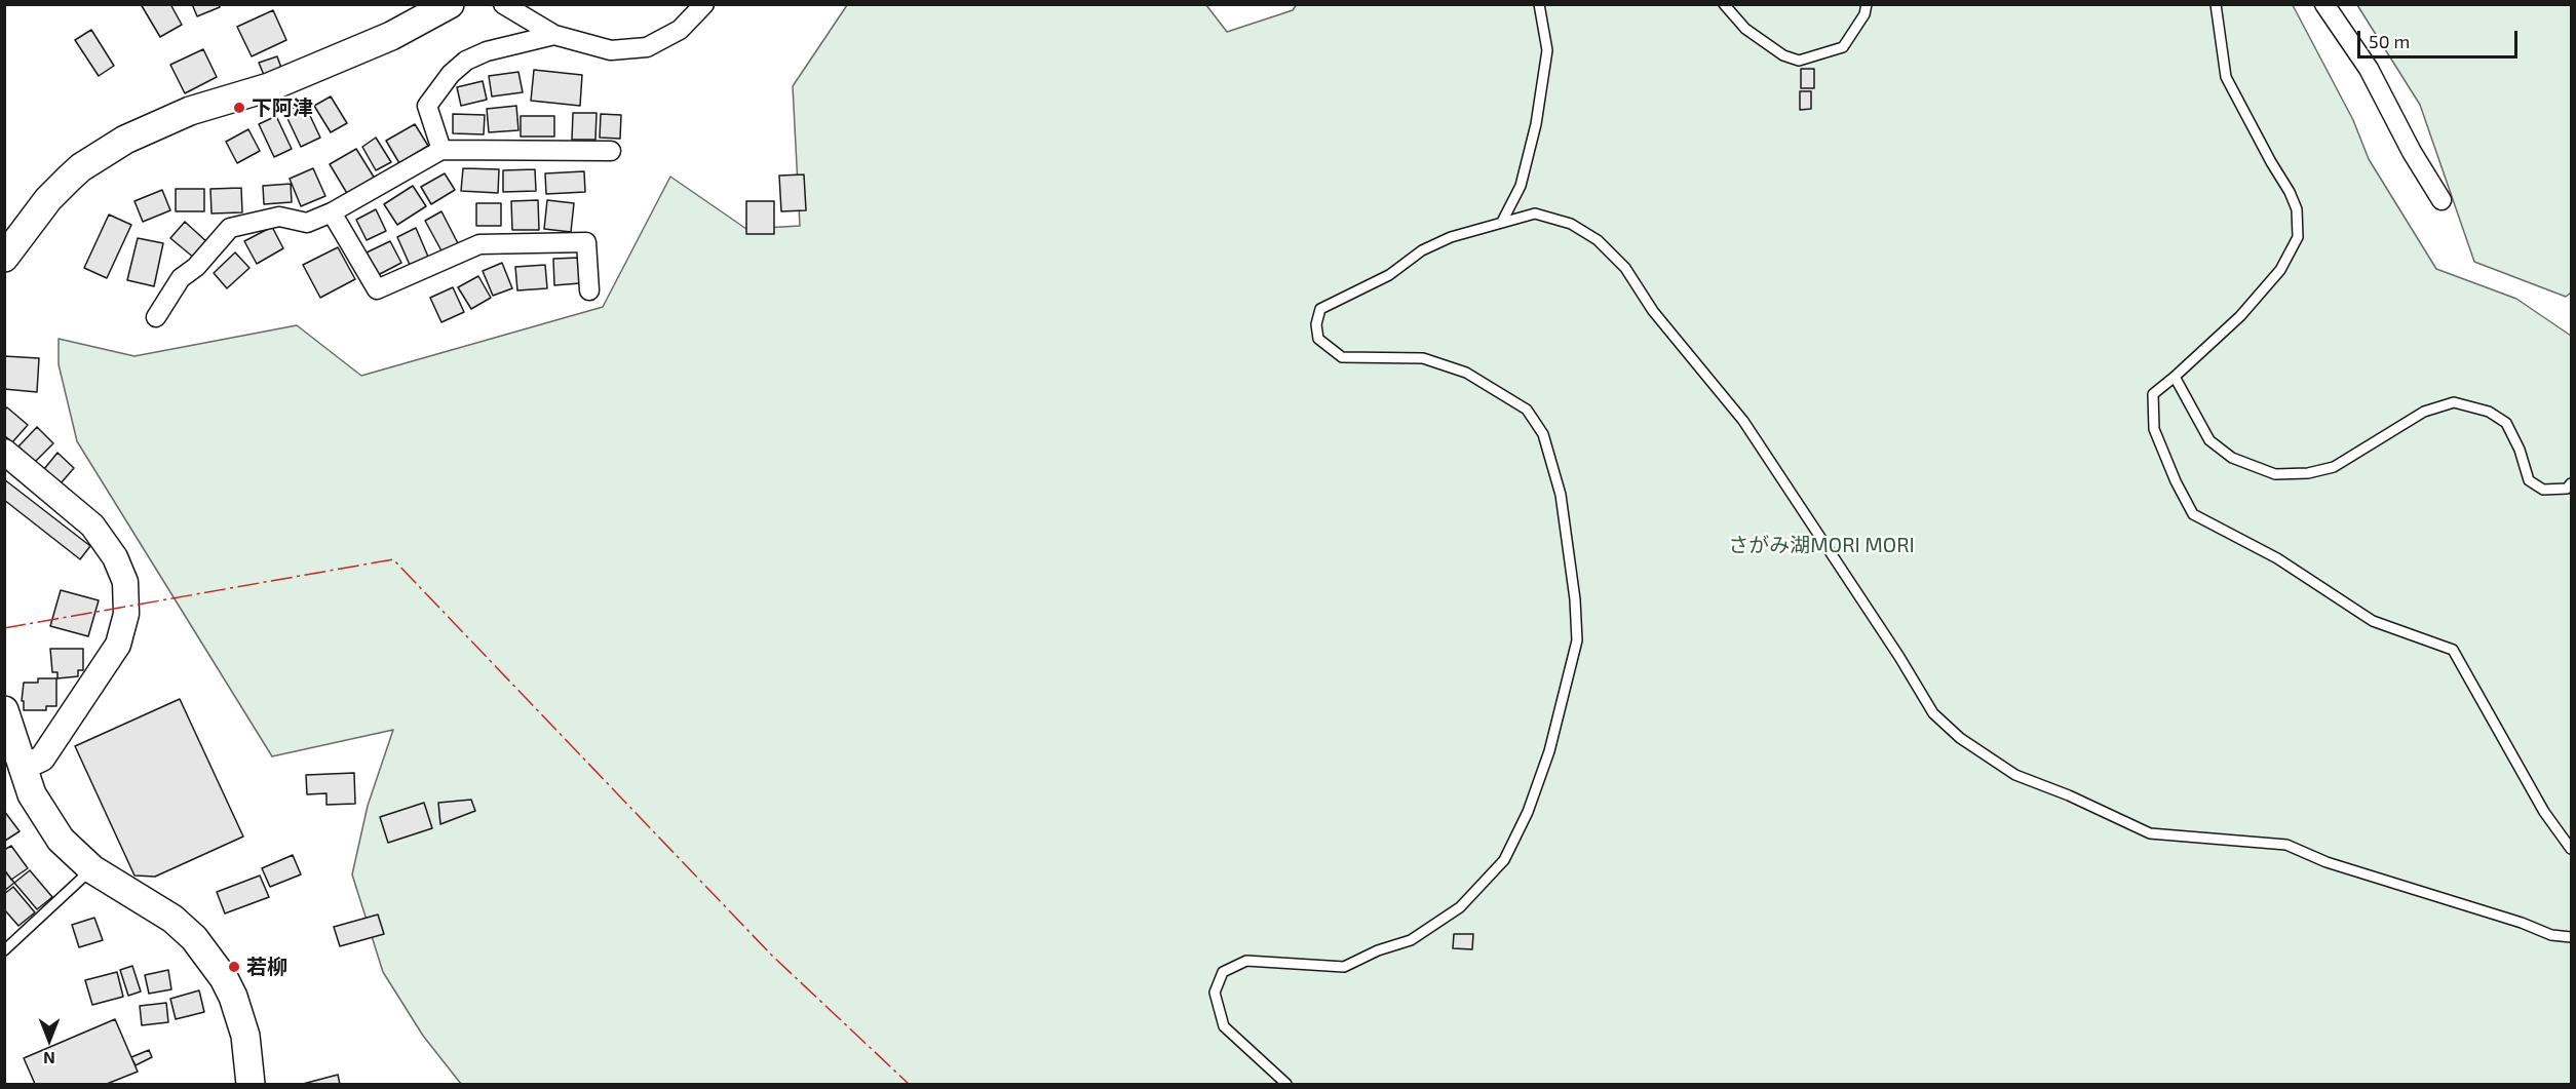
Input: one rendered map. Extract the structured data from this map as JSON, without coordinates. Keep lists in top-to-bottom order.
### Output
{
  "parks": ["さがみ湖MORI MORI"],
  "places": ["下阿津", "若柳"],
  "scale_bar": "50 m",
  "north": "bottom"
}
